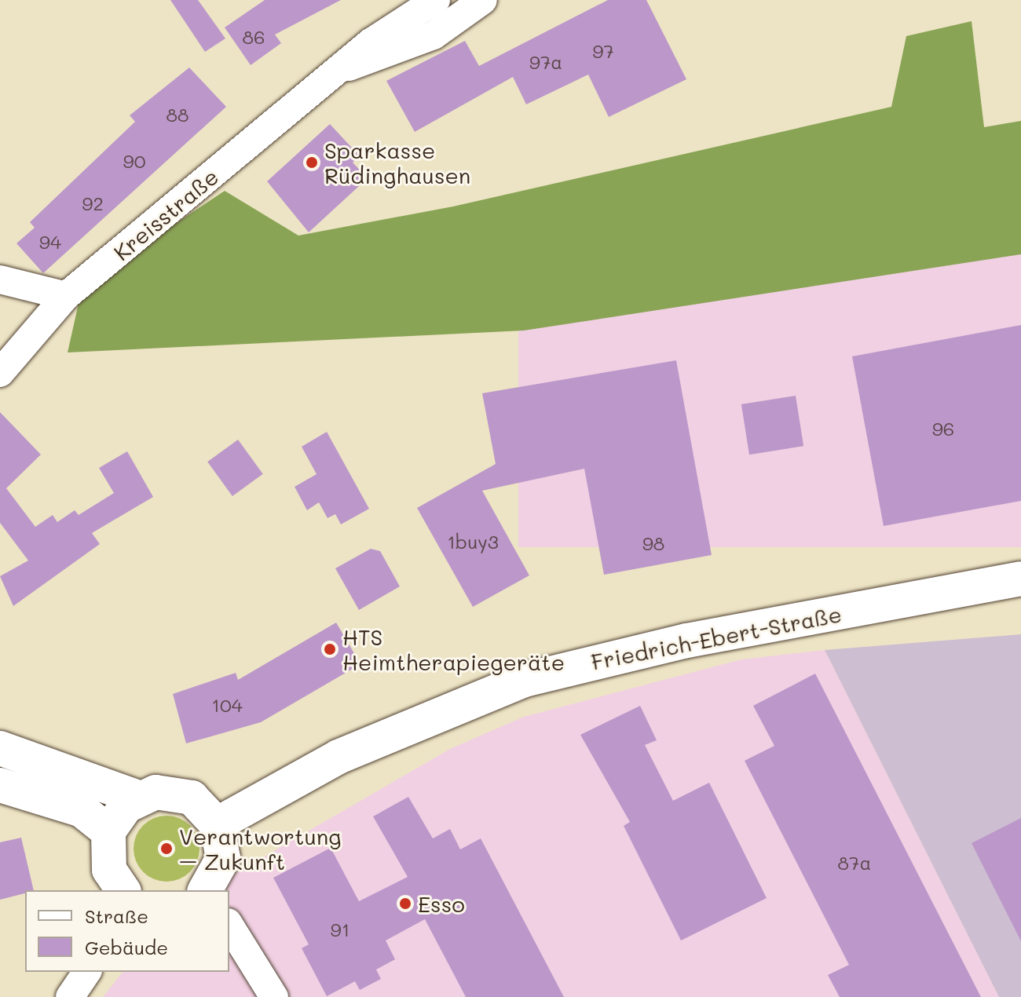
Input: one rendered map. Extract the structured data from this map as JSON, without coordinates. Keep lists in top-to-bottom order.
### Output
{
  "streets": {
    "street": ["Kreisstraße", "Friedrich-Ebert-Straße"]
  },
  "places": [
    "Sparkasse Rüdinghausen",
    "HTS Heimtherapiegeräte",
    "Verantwortung – Zukunft",
    "Esso"
  ],
  "house_numbers": [
    "86",
    "97",
    "97a",
    "88",
    "90",
    "92",
    "94",
    "96",
    "1buy3",
    "98",
    "104",
    "87a",
    "91"
  ],
  "legend": ["Straße", "Gebäude"]
}
